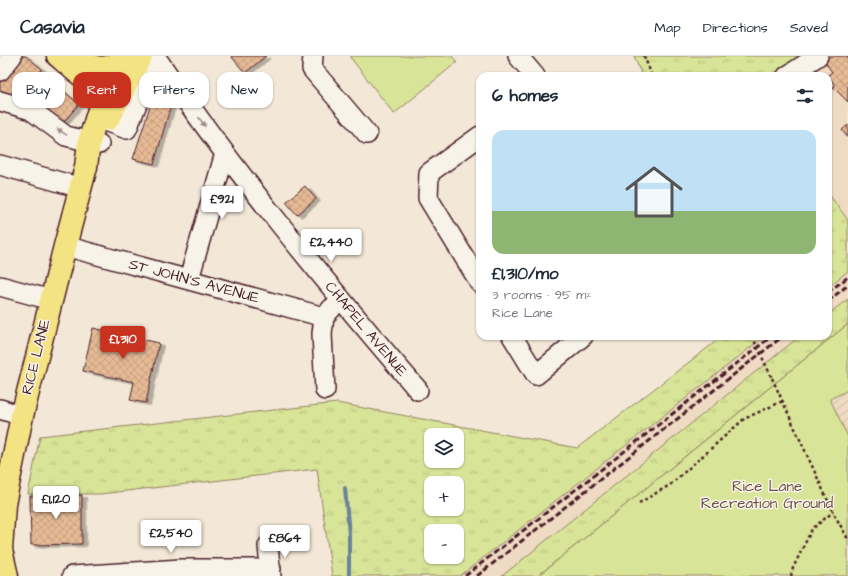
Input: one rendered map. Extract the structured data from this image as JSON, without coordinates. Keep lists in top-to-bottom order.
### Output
{
  "streets": {
    "main road": ["RICE LANE"],
    "street": ["ST JOHN'S AVENUE", "CHAPEL AVENUE"]
  },
  "crossings": [
    ["ST JOHN'S AVENUE", "RICE LANE"]
  ],
  "parks": ["Rice Lane Recreation Ground"],
  "page": {
    "header": "Casavia",
    "nav": ["Map", "Directions", "Saved"],
    "chip": [
      "Buy",
      "Rent",
      "Filters",
      "New"
    ],
    "heading": "6 homes",
    "list": [
      {
        "name": "£1,310/mo",
        "note": "3 rooms · 95 m² · Rice Lane"
      }
    ],
    "price": [
      "£921",
      "£2,440",
      "£1,310",
      "£1,120",
      "£2,540",
      "£864"
    ],
    "map_buttons": ["+", "−"]
  }
}
